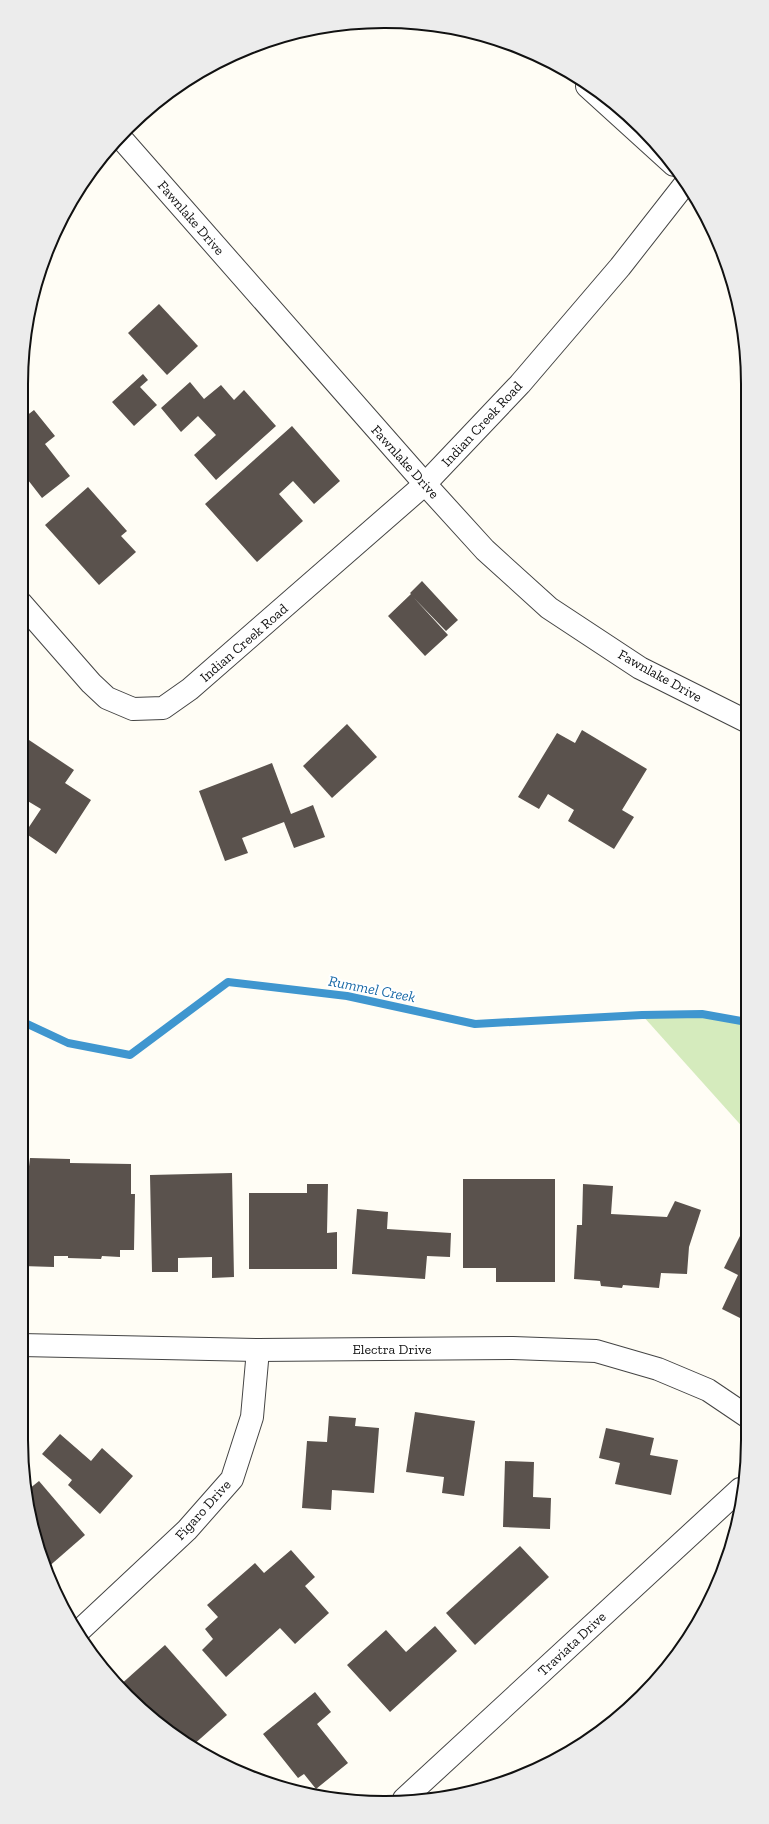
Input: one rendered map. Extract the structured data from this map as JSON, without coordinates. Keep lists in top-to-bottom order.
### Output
{
  "streets": {
    "street": [
      "Fawnlake Drive",
      "Indian Creek Road",
      "Electra Drive",
      "Figaro Drive",
      "Traviata Drive"
    ]
  },
  "crossings": [
    ["Fawnlake Drive", "Indian Creek Road"],
    ["Electra Drive", "Figaro Drive"]
  ],
  "water": ["Rummel Creek"]
}
